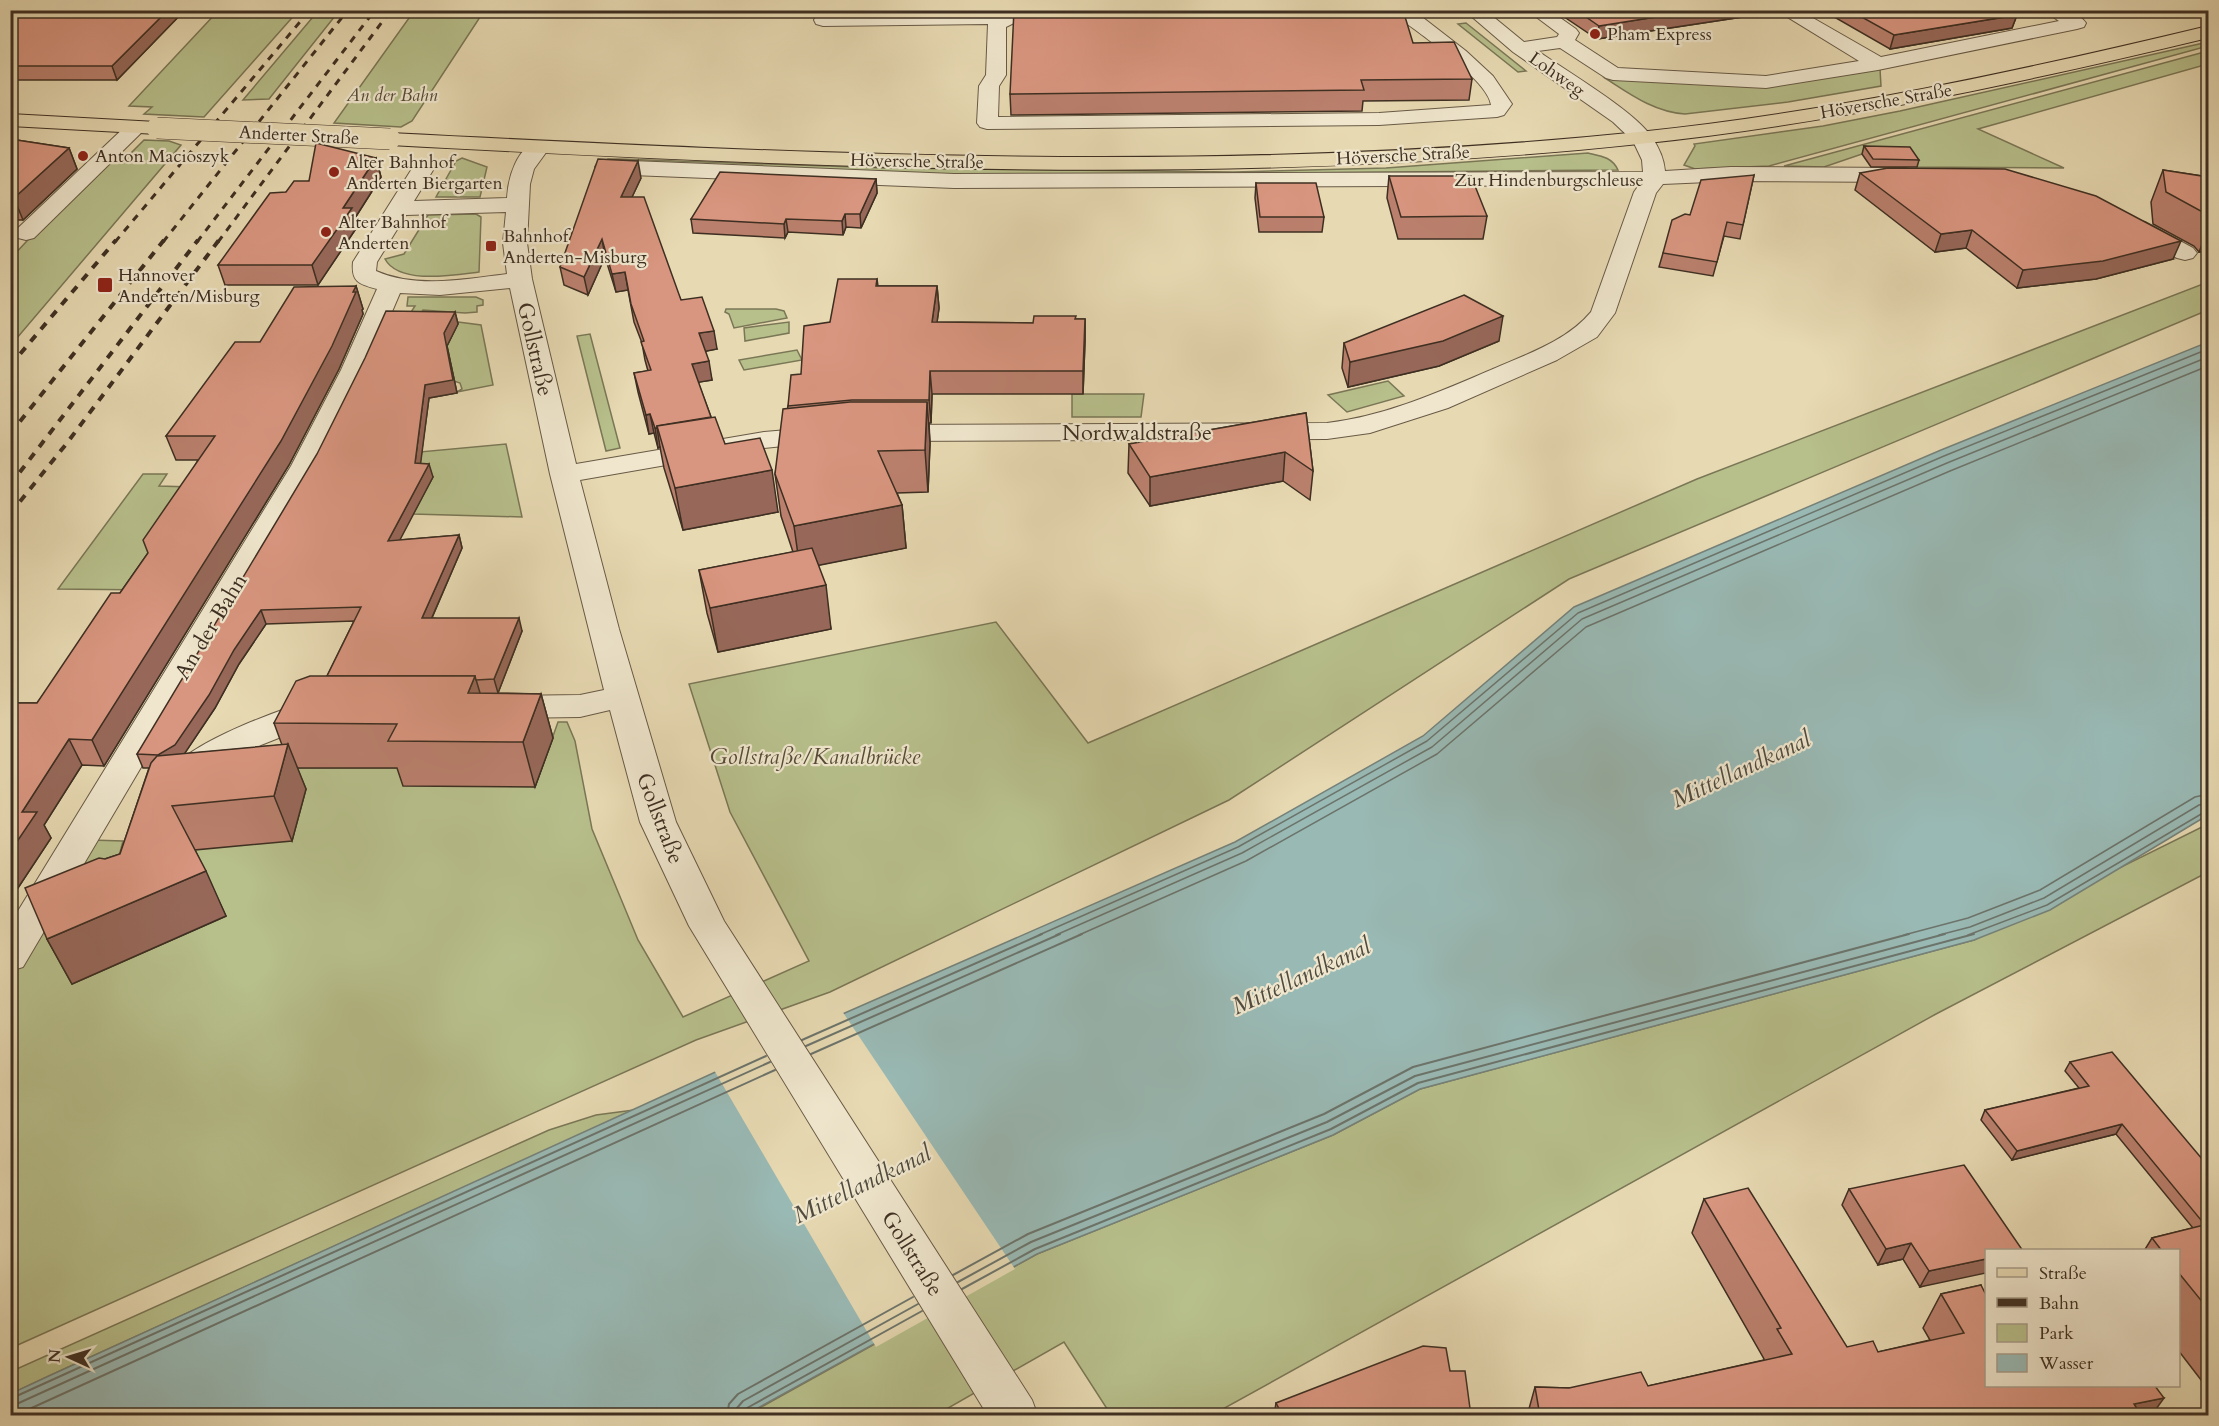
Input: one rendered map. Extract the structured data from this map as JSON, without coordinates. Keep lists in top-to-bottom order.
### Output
{
  "streets": {
    "main road": ["Höversche Straße", "Anderter Straße"],
    "street": [
      "Lohweg",
      "Zur Hindenburgschleuse",
      "Gollstraße",
      "Nordwaldstraße",
      "An der Bahn"
    ]
  },
  "crossings": [
    ["Lohweg", "Höversche Straße"],
    ["Höversche Straße", "Anderter Straße"],
    ["Anderter Straße", "Gollstraße"],
    ["Zur Hindenburgschleuse", "Nordwaldstraße"],
    ["Gollstraße", "Nordwaldstraße"]
  ],
  "water": ["Mittellandkanal"],
  "parks": ["An der Bahn", "Gollstraße/Kanalbrücke"],
  "places": {
    "other": [
      "Pham Express",
      "Anton Macioszyk",
      "Alter Bahnhof Anderten Biergarten",
      "Alter Bahnhof Anderten"
    ],
    "transit": ["Bahnhof Anderten-Misburg", "Hannover Anderten/Misburg"]
  },
  "legend": [
    "Straße",
    "Bahn",
    "Park",
    "Wasser"
  ],
  "north": "left"
}
